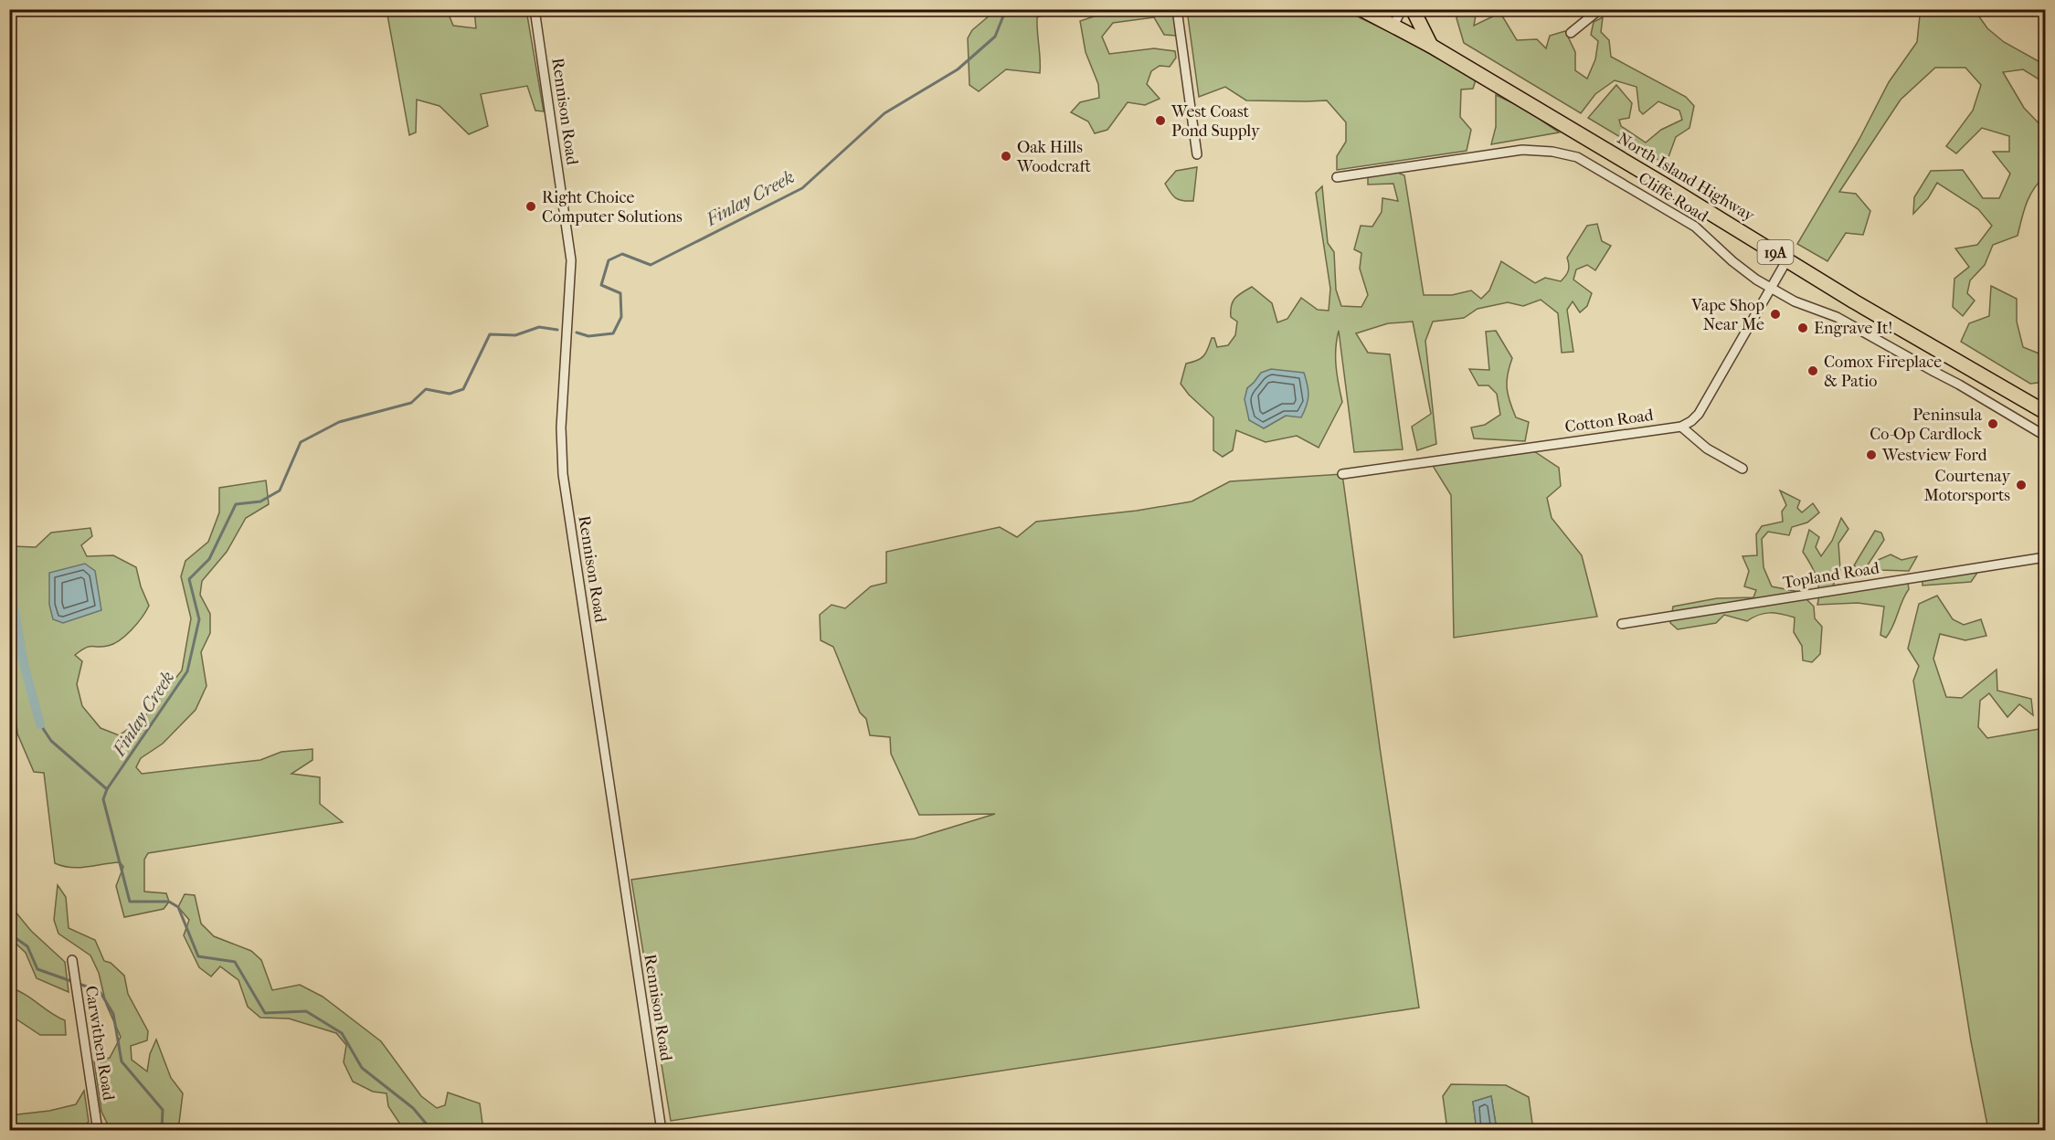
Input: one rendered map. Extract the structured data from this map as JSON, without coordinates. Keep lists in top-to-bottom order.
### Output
{
  "streets": {
    "main road": ["North Island Highway", "19A"],
    "street": [
      "Rennison Road",
      "Cliffe Road",
      "Cotton Road",
      "Topland Road",
      "Carwithen Road"
    ]
  },
  "water": ["Finlay Creek"],
  "places": [
    "West Coast Pond Supply",
    "Oak Hills Woodcraft",
    "Right Choice Computer Solutions",
    "Vape Shop Near Me",
    "Engrave It!",
    "Comox Fireplace & Patio",
    "Peninsula Co-Op Cardlock",
    "Westview Ford",
    "Courtenay Motorsports"
  ]
}
